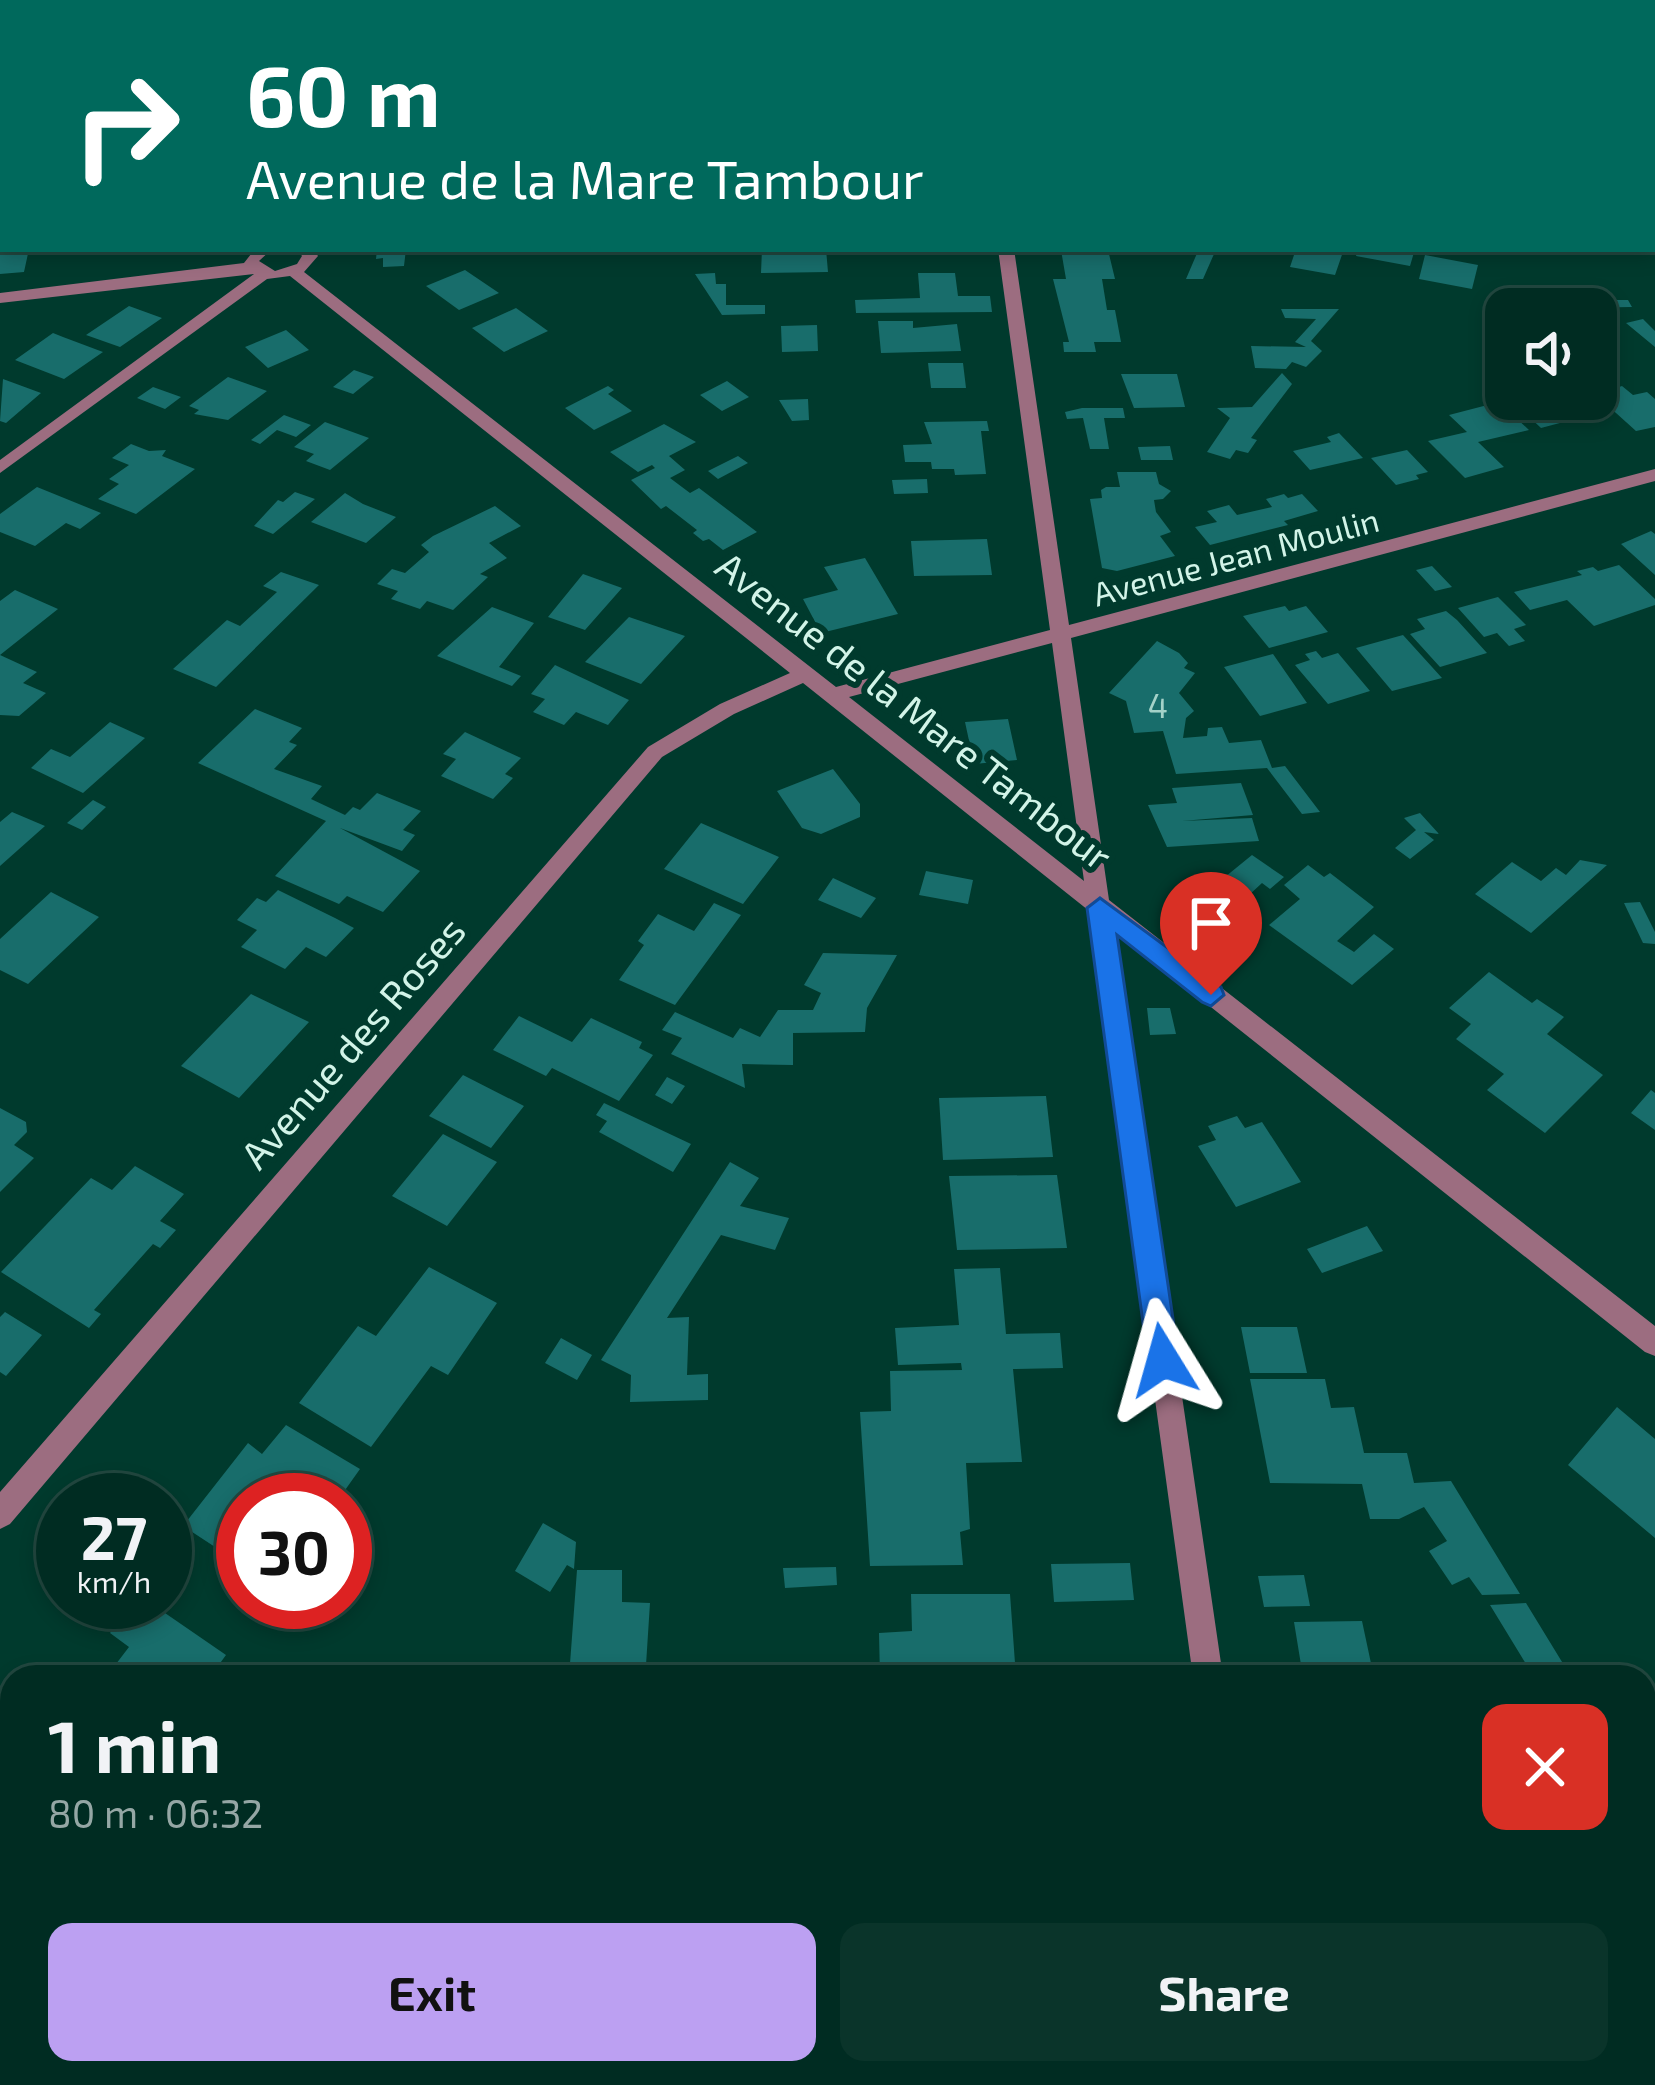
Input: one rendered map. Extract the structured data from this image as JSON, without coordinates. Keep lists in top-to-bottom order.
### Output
{
  "streets": {
    "street": ["Avenue Jean Moulin", "Avenue de la Mare Tambour", "Avenue des Roses"]
  },
  "crossings": [
    ["Avenue Jean Moulin", "Avenue de la Mare Tambour"],
    ["Avenue de la Mare Tambour", "Avenue des Roses"]
  ],
  "house_numbers": ["4"],
  "page": {
    "turn": ["60 m", "Avenue de la Mare Tambour"],
    "speed": "27 km/h",
    "limit": "30",
    "heading": ["1 min", "80 m · 06:32"],
    "buttons": ["Exit", "Share"]
  }
}
